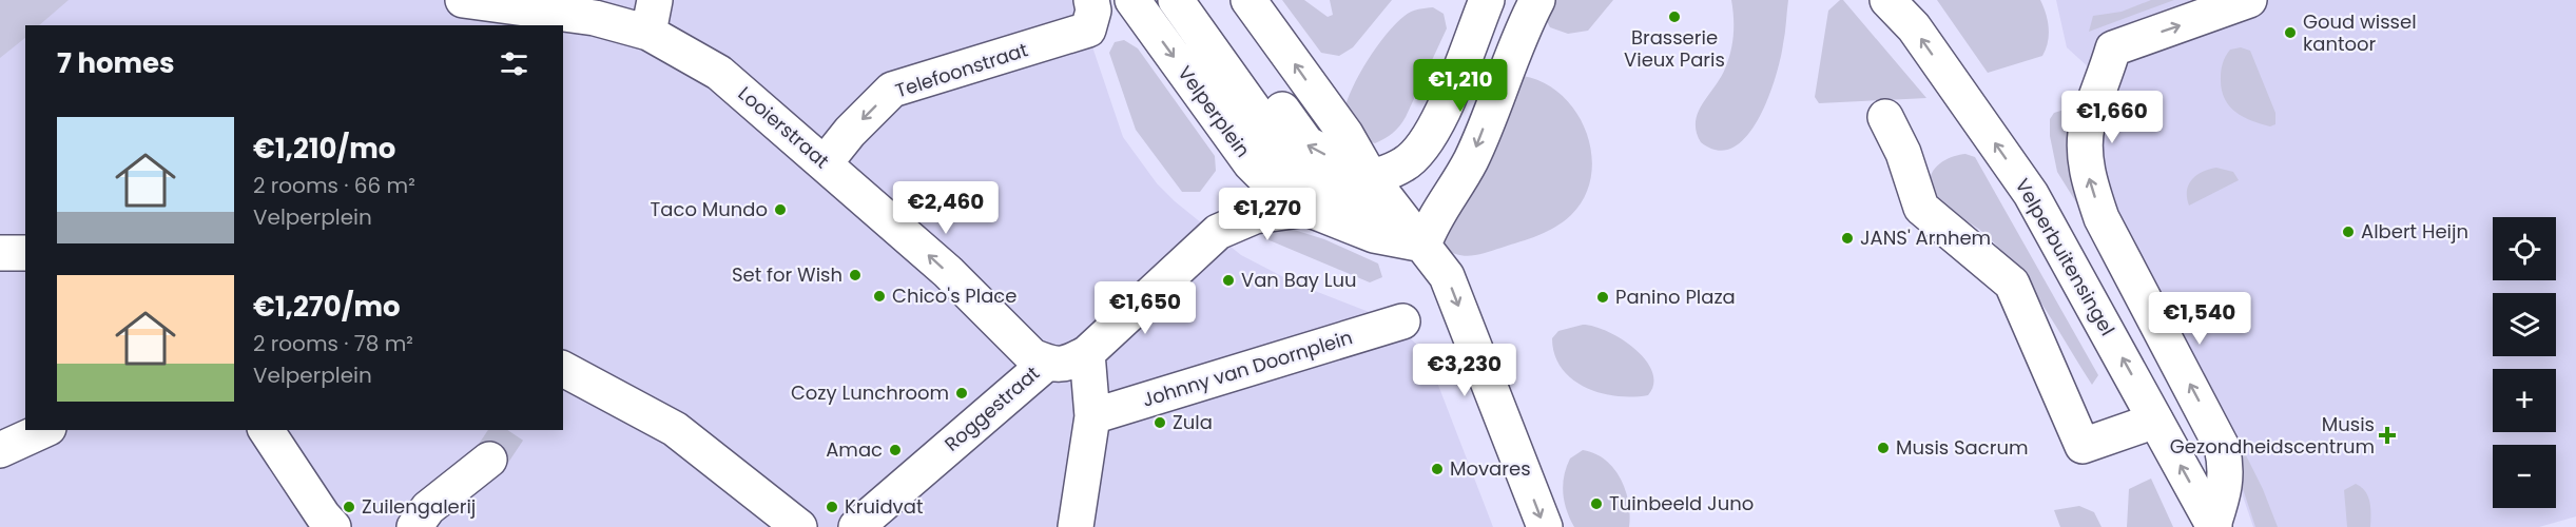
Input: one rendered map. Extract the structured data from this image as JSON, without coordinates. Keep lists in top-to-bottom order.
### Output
{
  "streets": {
    "street": [
      "Telefoonstraat",
      "Velperplein",
      "Looierstraat",
      "Velperbuitensingel",
      "Johnny van Doornplein",
      "Roggestraat"
    ]
  },
  "crossings": [
    ["Telefoonstraat", "Looierstraat"],
    ["Velperplein", "Roggestraat"],
    ["Looierstraat", "Roggestraat"]
  ],
  "one_way": ["Telefoonstraat", "Velperbuitensingel"],
  "places": {
    "other": [
      "Brasserie Vieux Paris",
      "Goud wissel kantoor",
      "Taco Mundo",
      "Albert Heijn",
      "JANS' Arnhem",
      "Set for Wish",
      "Van Bay Luu",
      "Chico's Place",
      "Panino Plaza",
      "Cozy Lunchroom",
      "Zula",
      "Musis Sacrum",
      "Amac",
      "Movares",
      "Tuinbeeld Juno",
      "Zuilengalerij",
      "Kruidvat"
    ],
    "health": ["Musis Gezondheidscentrum"]
  },
  "page": {
    "heading": "7 homes",
    "price": [
      "€1,210",
      "€1,660",
      "€2,460",
      "€1,270",
      "€1,650",
      "€1,540",
      "€3,230"
    ],
    "list": [
      {
        "name": "€1,210/mo",
        "note": "2 rooms · 66 m² · Velperplein"
      },
      {
        "name": "€1,270/mo",
        "note": "2 rooms · 78 m² · Velperplein"
      }
    ],
    "map_buttons": ["+", "−"]
  }
}
